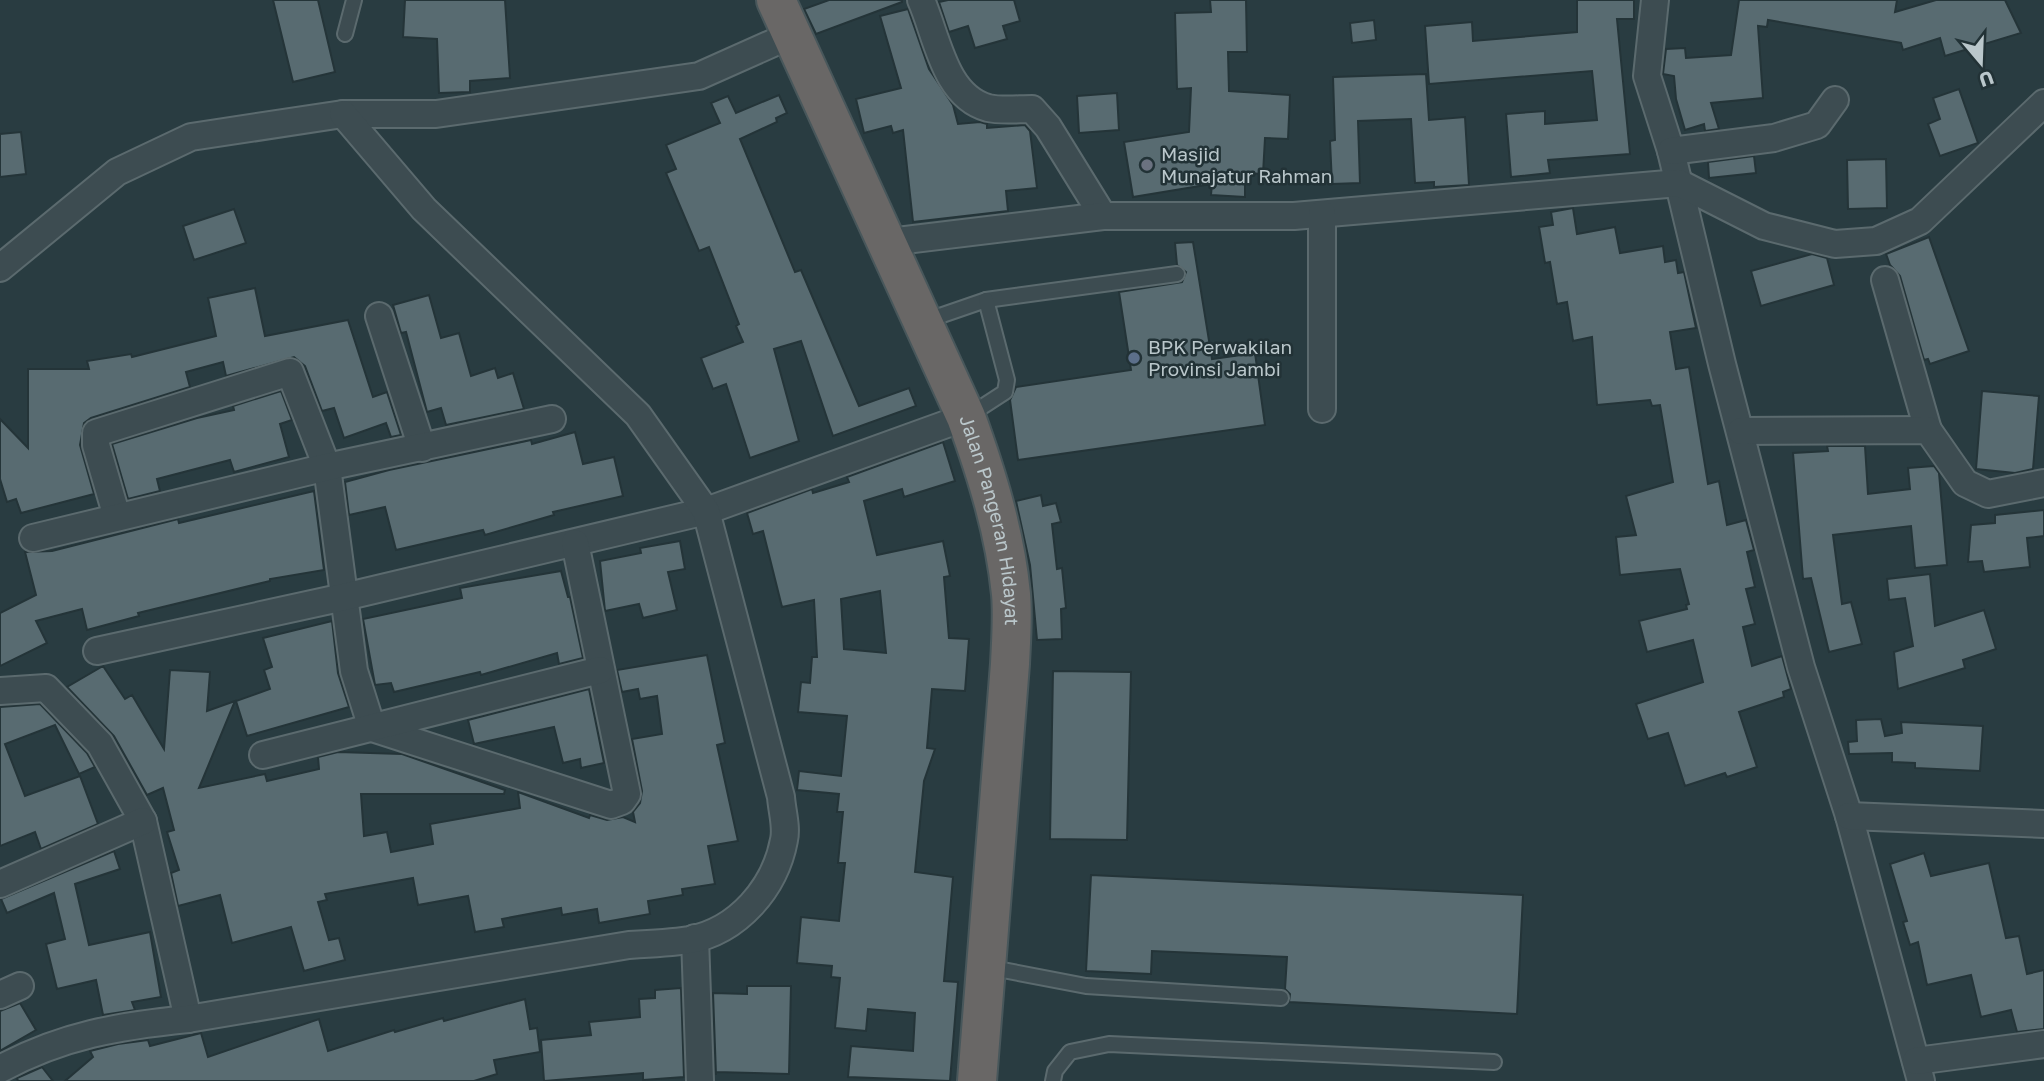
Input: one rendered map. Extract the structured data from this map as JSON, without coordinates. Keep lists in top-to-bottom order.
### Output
{
  "streets": {
    "highway": ["Jalan Pangeran Hidayat"]
  },
  "places": ["Masjid Munajatur Rahman", "BPK Perwakilan Provinsi Jambi"],
  "north": "bottom"
}
